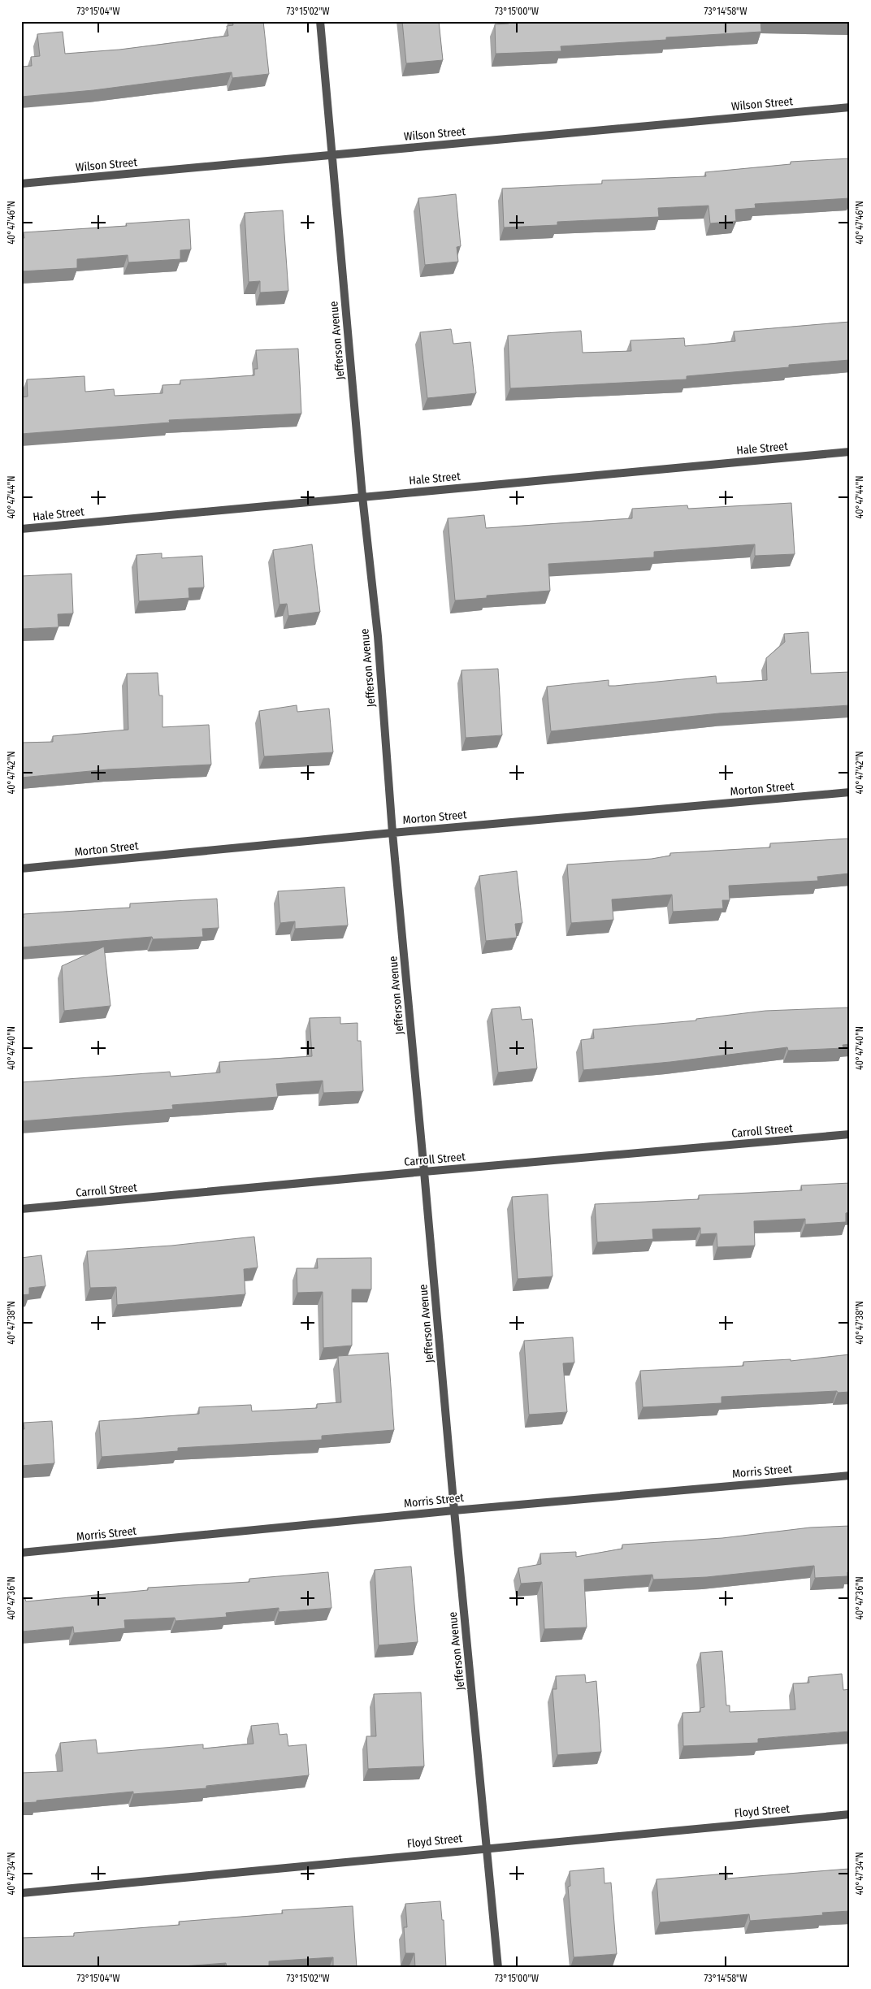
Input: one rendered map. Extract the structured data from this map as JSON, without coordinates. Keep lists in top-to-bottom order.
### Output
{
  "streets": {
    "street": [
      "Wilson Street",
      "Jefferson Avenue",
      "Hale Street",
      "Morton Street",
      "Carroll Street",
      "Morris Street",
      "Floyd Street"
    ]
  },
  "crossings": [
    ["Wilson Street", "Jefferson Avenue"],
    ["Jefferson Avenue", "Hale Street"],
    ["Jefferson Avenue", "Morton Street"],
    ["Jefferson Avenue", "Carroll Street"],
    ["Jefferson Avenue", "Morris Street"],
    ["Jefferson Avenue", "Floyd Street"]
  ],
  "coordinates": [
    "73°15'04\"W",
    "73°15'02\"W",
    "73°15'00\"W",
    "73°14'58\"W",
    "40°47'46\"N",
    "40°47'44\"N",
    "40°47'42\"N",
    "40°47'40\"N",
    "40°47'38\"N",
    "40°47'36\"N",
    "40°47'34\"N"
  ]
}
